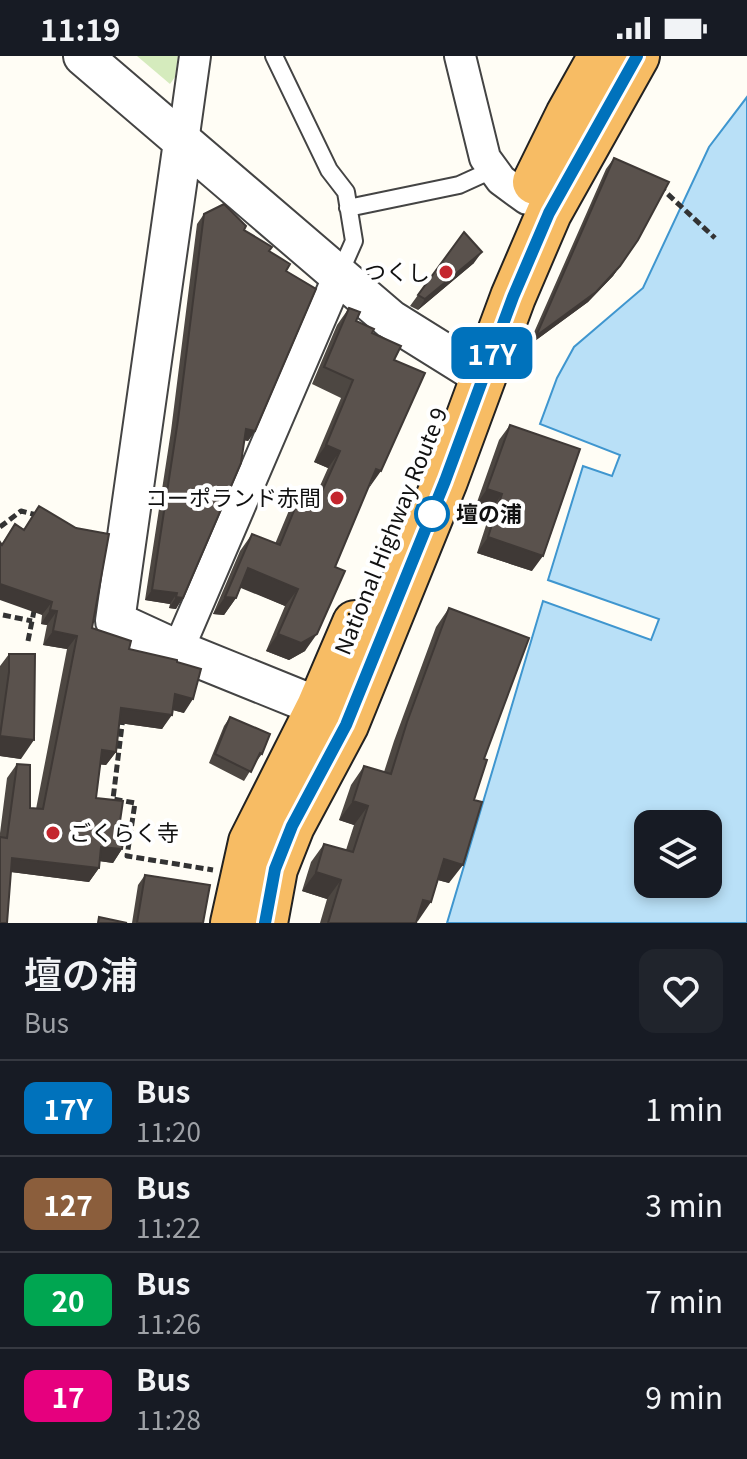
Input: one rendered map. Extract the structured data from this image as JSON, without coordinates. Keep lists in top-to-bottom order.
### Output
{
  "streets": {
    "highway": ["National Highway Route 9"]
  },
  "places": [
    "つくし",
    "コーポランド赤間",
    "壇の浦",
    "ごくらく寺"
  ],
  "lines": ["bus line 17Y"],
  "page": {
    "status": "11:19",
    "on_map": "17Y",
    "heading": ["壇の浦", "Bus"],
    "list": [
      {
        "mark": "17Y",
        "name": "Bus",
        "note": "11:20",
        "value": "1 min"
      },
      {
        "mark": "127",
        "name": "Bus",
        "note": "11:22",
        "value": "3 min"
      },
      {
        "mark": "20",
        "name": "Bus",
        "note": "11:26",
        "value": "7 min"
      },
      {
        "mark": "17",
        "name": "Bus",
        "note": "11:28",
        "value": "9 min"
      }
    ]
  }
}
